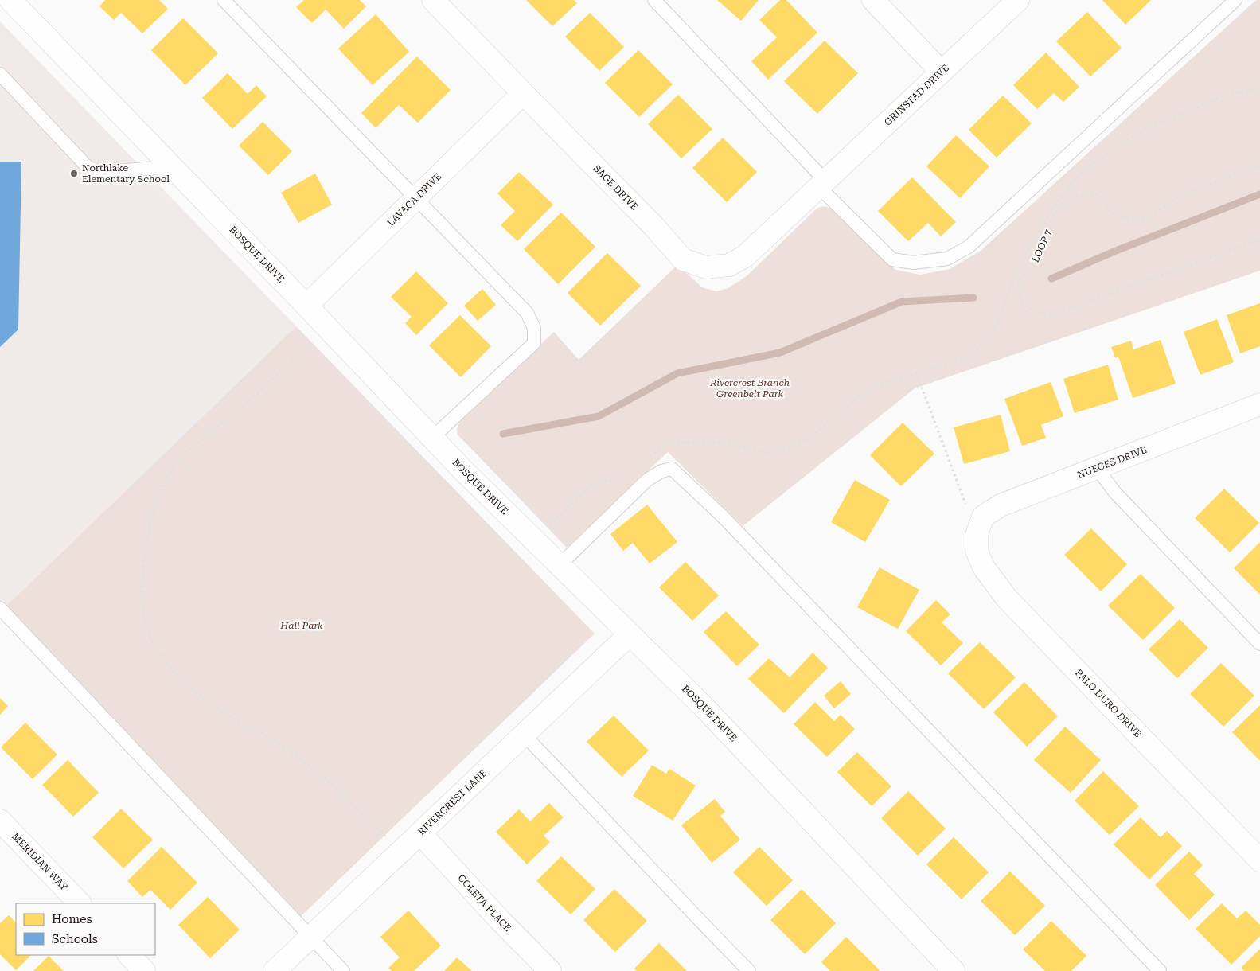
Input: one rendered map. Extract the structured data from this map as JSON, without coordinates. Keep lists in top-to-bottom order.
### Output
{
  "streets": {
    "street": [
      "GRINSTAD DRIVE",
      "SAGE DRIVE",
      "LAVACA DRIVE",
      "BOSQUE DRIVE",
      "NUECES DRIVE",
      "PALO DURO DRIVE",
      "RIVERCREST LANE",
      "MERIDIAN WAY",
      "COLETA PLACE"
    ],
    "path": ["LOOP 7"]
  },
  "crossings": [
    ["GRINSTAD DRIVE", "SAGE DRIVE"],
    ["SAGE DRIVE", "LAVACA DRIVE"],
    ["LAVACA DRIVE", "BOSQUE DRIVE"],
    ["BOSQUE DRIVE", "RIVERCREST LANE"],
    ["NUECES DRIVE", "PALO DURO DRIVE"],
    ["RIVERCREST LANE", "COLETA PLACE"]
  ],
  "parks": ["Rivercrest Branch Greenbelt Park", "Hall Park"],
  "places": ["Northlake Elementary School"],
  "legend": ["Homes", "Schools"]
}
